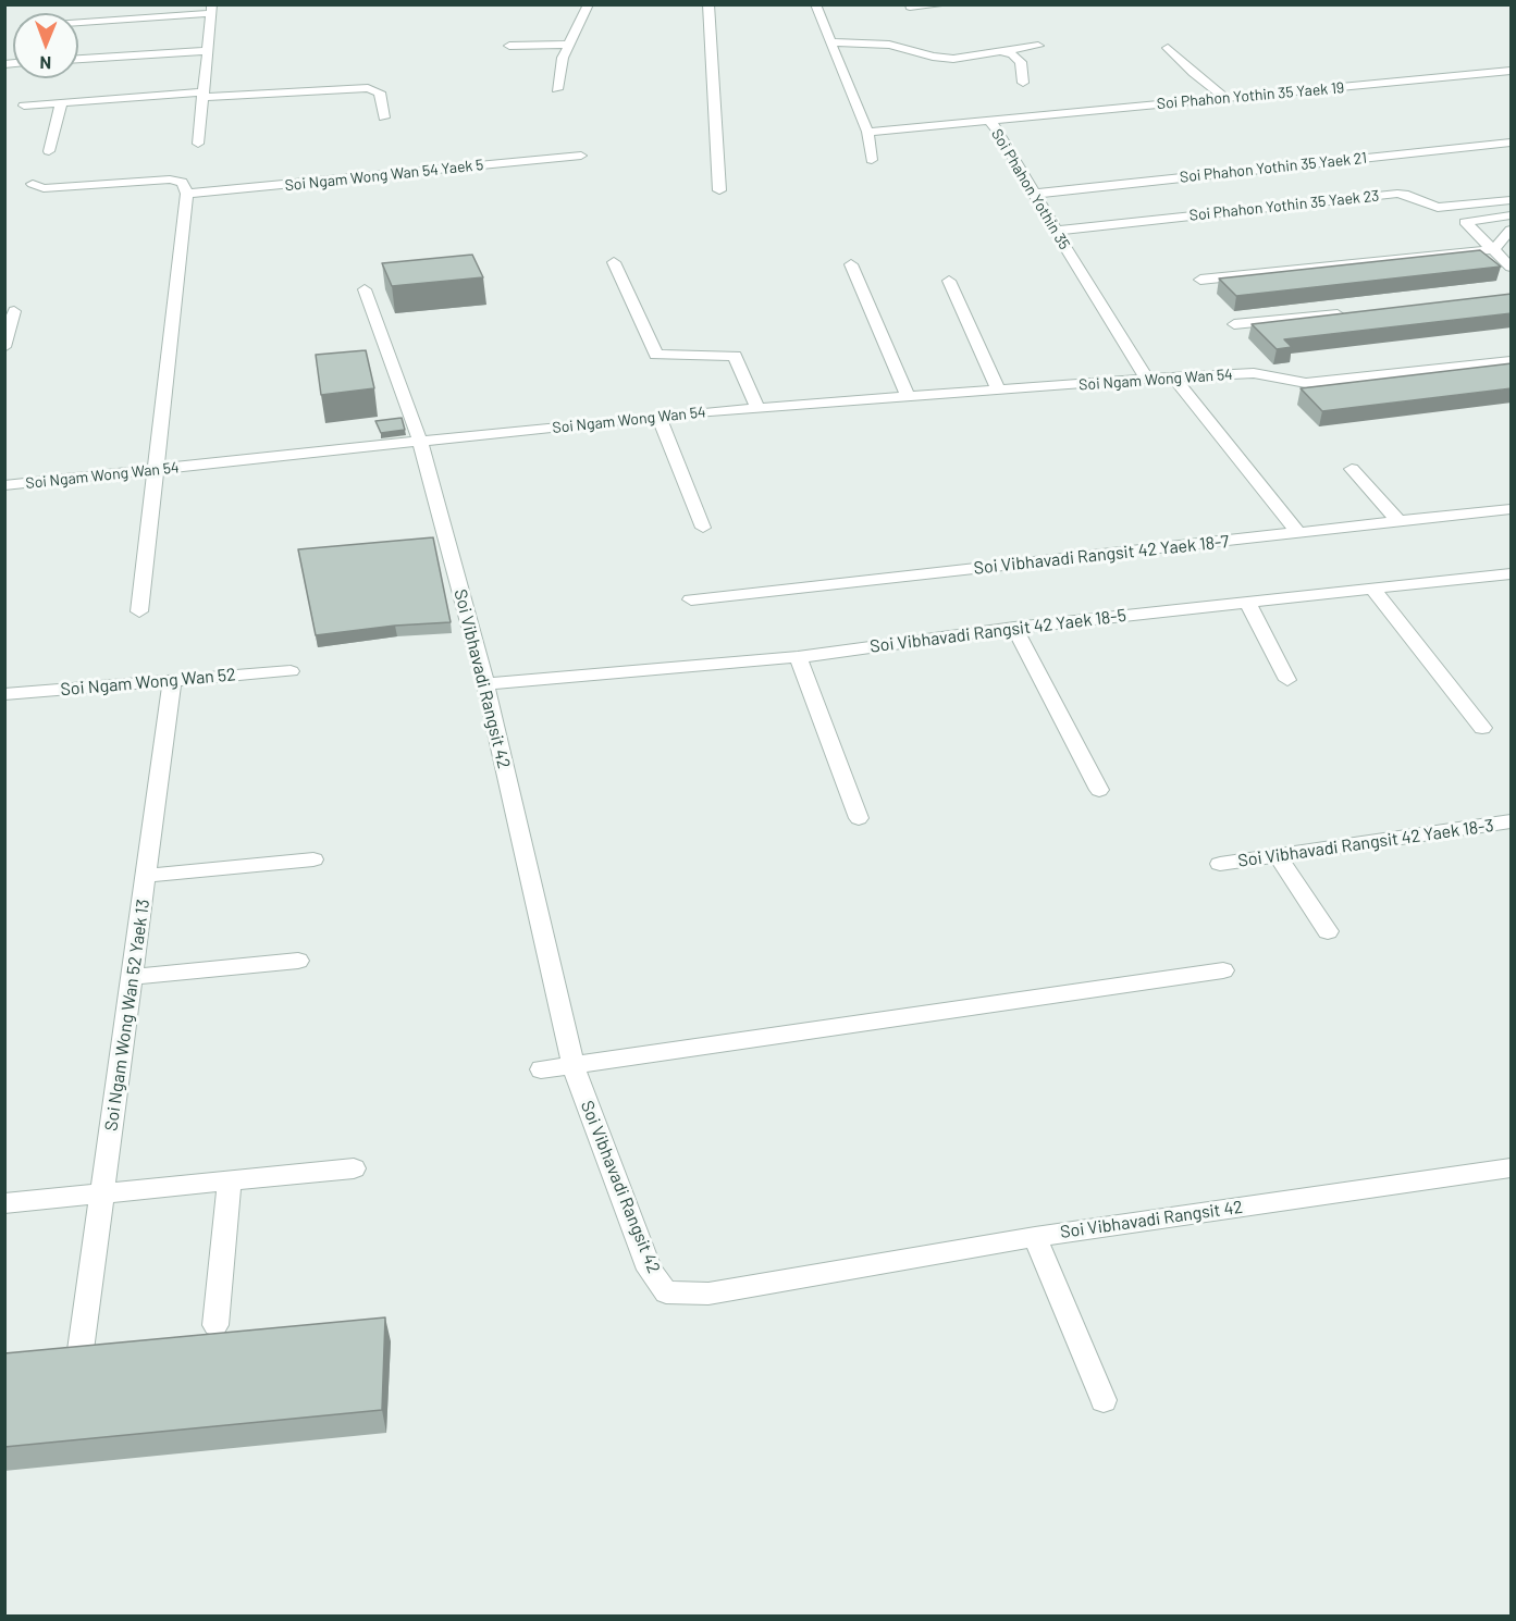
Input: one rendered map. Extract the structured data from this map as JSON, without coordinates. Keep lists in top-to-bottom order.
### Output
{
  "streets": {
    "street": [
      "Soi Phahon Yothin 35 Yaek 19",
      "Soi Phahon Yothin 35 Yaek 21",
      "Soi Ngam Wong Wan 54 Yaek 5",
      "Soi Phahon Yothin 35",
      "Soi Phahon Yothin 35 Yaek 23",
      "Soi Ngam Wong Wan 54",
      "Soi Vibhavadi Rangsit 42 Yaek 18-7",
      "Soi Vibhavadi Rangsit 42 Yaek 18-5",
      "Soi Vibhavadi Rangsit 42",
      "Soi Ngam Wong Wan 52",
      "Soi Vibhavadi Rangsit 42 Yaek 18-3",
      "Soi Ngam Wong Wan 52 Yaek 13"
    ]
  },
  "crossings": [
    ["Soi Phahon Yothin 35 Yaek 19", "Soi Phahon Yothin 35"],
    ["Soi Phahon Yothin 35 Yaek 21", "Soi Phahon Yothin 35"],
    ["Soi Phahon Yothin 35", "Soi Phahon Yothin 35 Yaek 23"],
    ["Soi Phahon Yothin 35", "Soi Ngam Wong Wan 54"],
    ["Soi Ngam Wong Wan 54", "Soi Vibhavadi Rangsit 42"],
    ["Soi Vibhavadi Rangsit 42 Yaek 18-5", "Soi Vibhavadi Rangsit 42"],
    ["Soi Ngam Wong Wan 52", "Soi Ngam Wong Wan 52 Yaek 13"]
  ],
  "north": "bottom"
}
